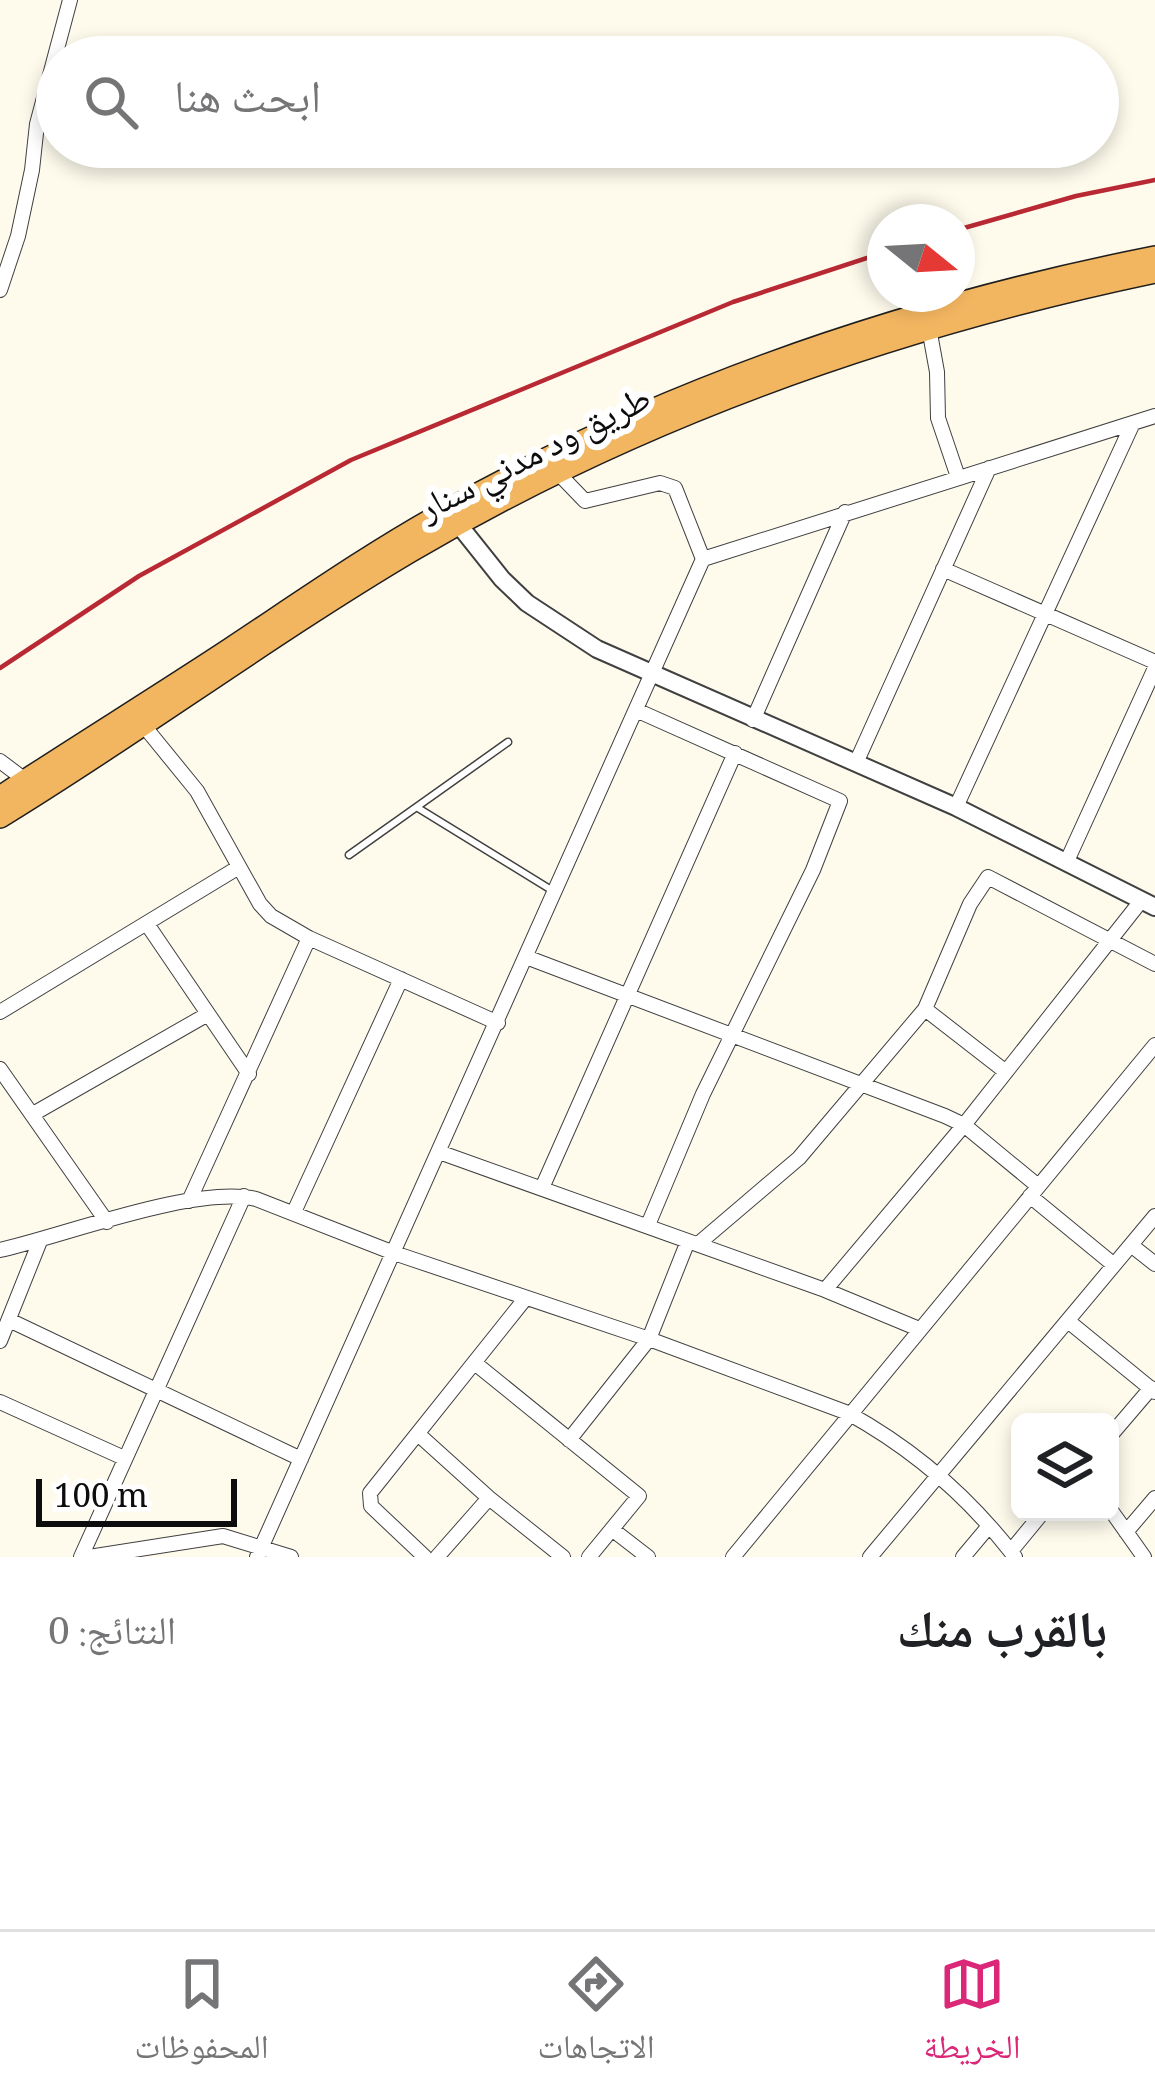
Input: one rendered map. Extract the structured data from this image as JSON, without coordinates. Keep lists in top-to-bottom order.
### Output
{
  "streets": {
    "highway": ["طريق ود مدني سنار"]
  },
  "scale_bar": "100 m",
  "north": "right",
  "page": {
    "search": "ابحث هنا",
    "scale": "100 m",
    "heading": ["بالقرب منك", "النتائج: 0"],
    "nav": ["الخريطة", "الاتجاهات", "المحفوظات"]
  }
}
